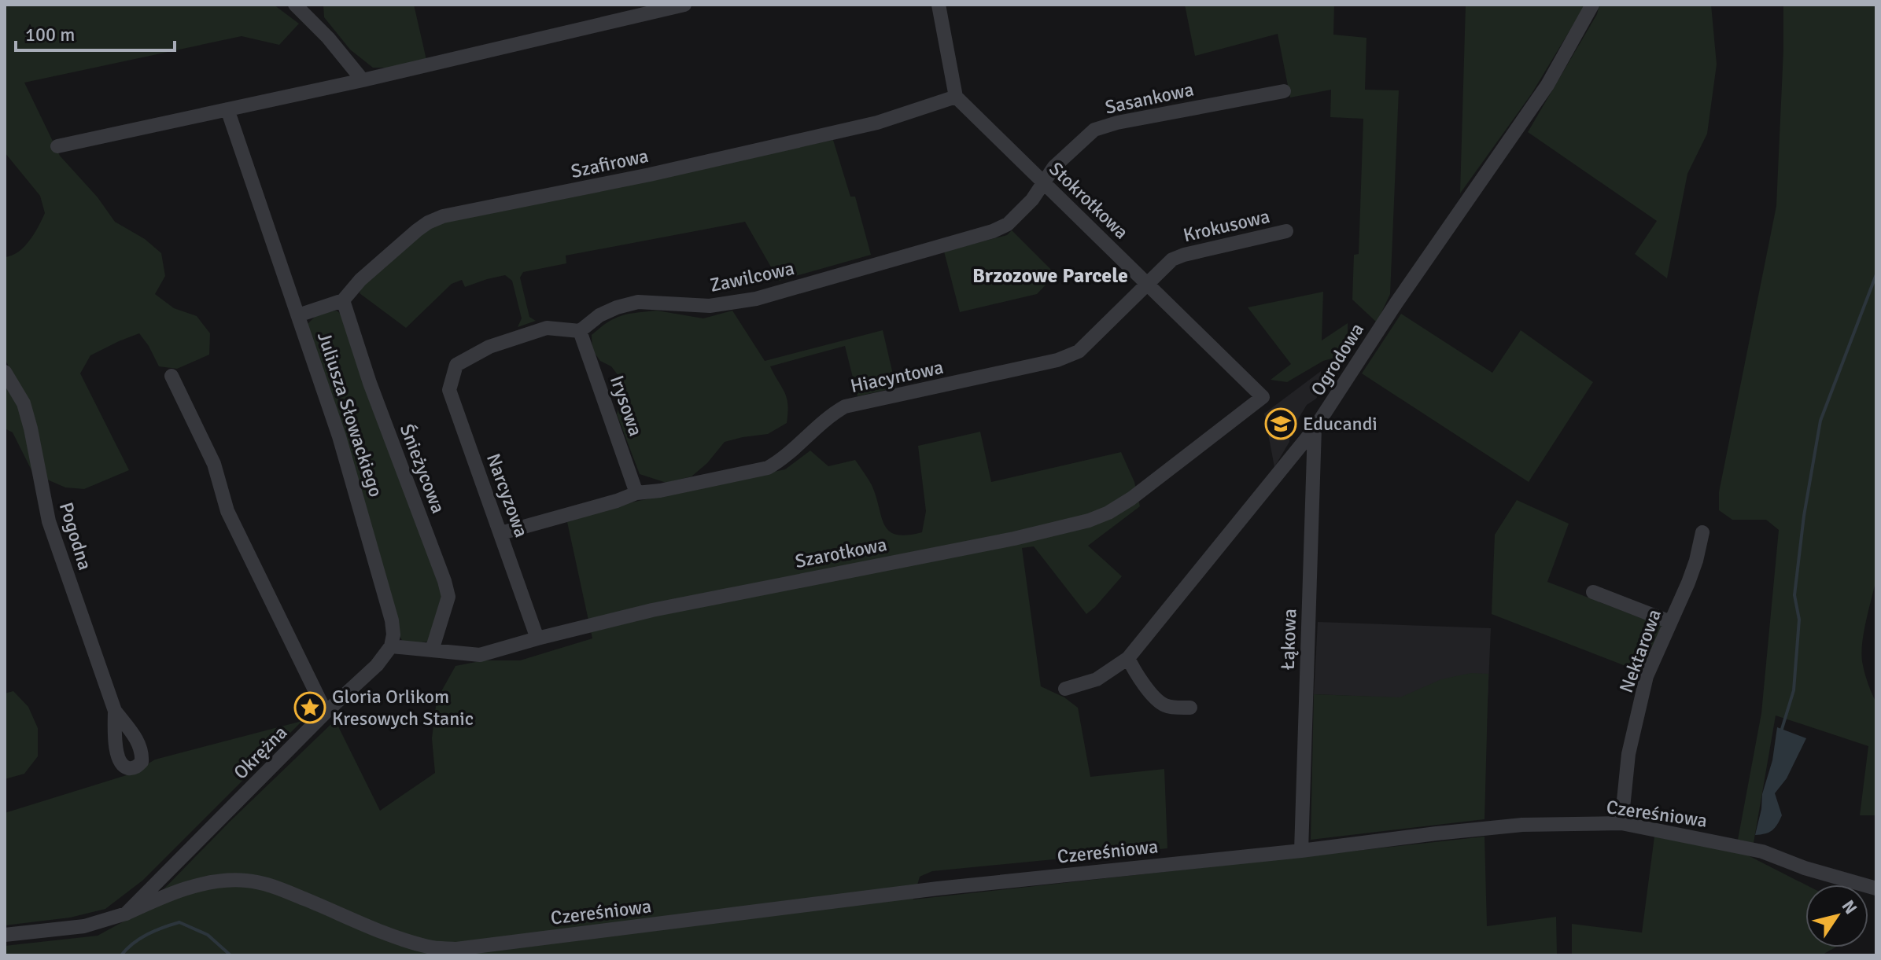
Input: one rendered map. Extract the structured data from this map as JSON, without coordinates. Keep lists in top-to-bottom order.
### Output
{
  "streets": {
    "street": [
      "Sasankowa",
      "Szafirowa",
      "Stokrotkowa",
      "Krokusowa",
      "Zawilcowa",
      "Ogrodowa",
      "Hiacyntowa",
      "Irysowa",
      "Juliusza Słowackiego",
      "Śnieżycowa",
      "Narcyzowa",
      "Pogodna",
      "Szarotkowa",
      "Łąkowa",
      "Nektarowa",
      "Okrężna",
      "Czereśniowa"
    ]
  },
  "crossings": [
    ["Sasankowa", "Stokrotkowa"],
    ["Sasankowa", "Zawilcowa"],
    ["Szafirowa", "Stokrotkowa"],
    ["Szafirowa", "Śnieżycowa"],
    ["Stokrotkowa", "Krokusowa"],
    ["Stokrotkowa", "Zawilcowa"],
    ["Stokrotkowa", "Hiacyntowa"],
    ["Stokrotkowa", "Szarotkowa"],
    ["Krokusowa", "Hiacyntowa"],
    ["Zawilcowa", "Irysowa"],
    ["Zawilcowa", "Narcyzowa"],
    ["Ogrodowa", "Łąkowa"],
    ["Hiacyntowa", "Irysowa"],
    ["Hiacyntowa", "Narcyzowa"],
    ["Irysowa", "Narcyzowa"],
    ["Juliusza Słowackiego", "Szarotkowa"],
    ["Śnieżycowa", "Szarotkowa"],
    ["Narcyzowa", "Szarotkowa"],
    ["Łąkowa", "Czereśniowa"],
    ["Nektarowa", "Czereśniowa"],
    ["Okrężna", "Czereśniowa"]
  ],
  "districts": ["Brzozowe Parcele"],
  "places": {
    "school or university": ["Educandi"],
    "place": ["Gloria Orlikom Kresowych Stanic"]
  },
  "scale_bar": "100 m",
  "north": "top right"
}
